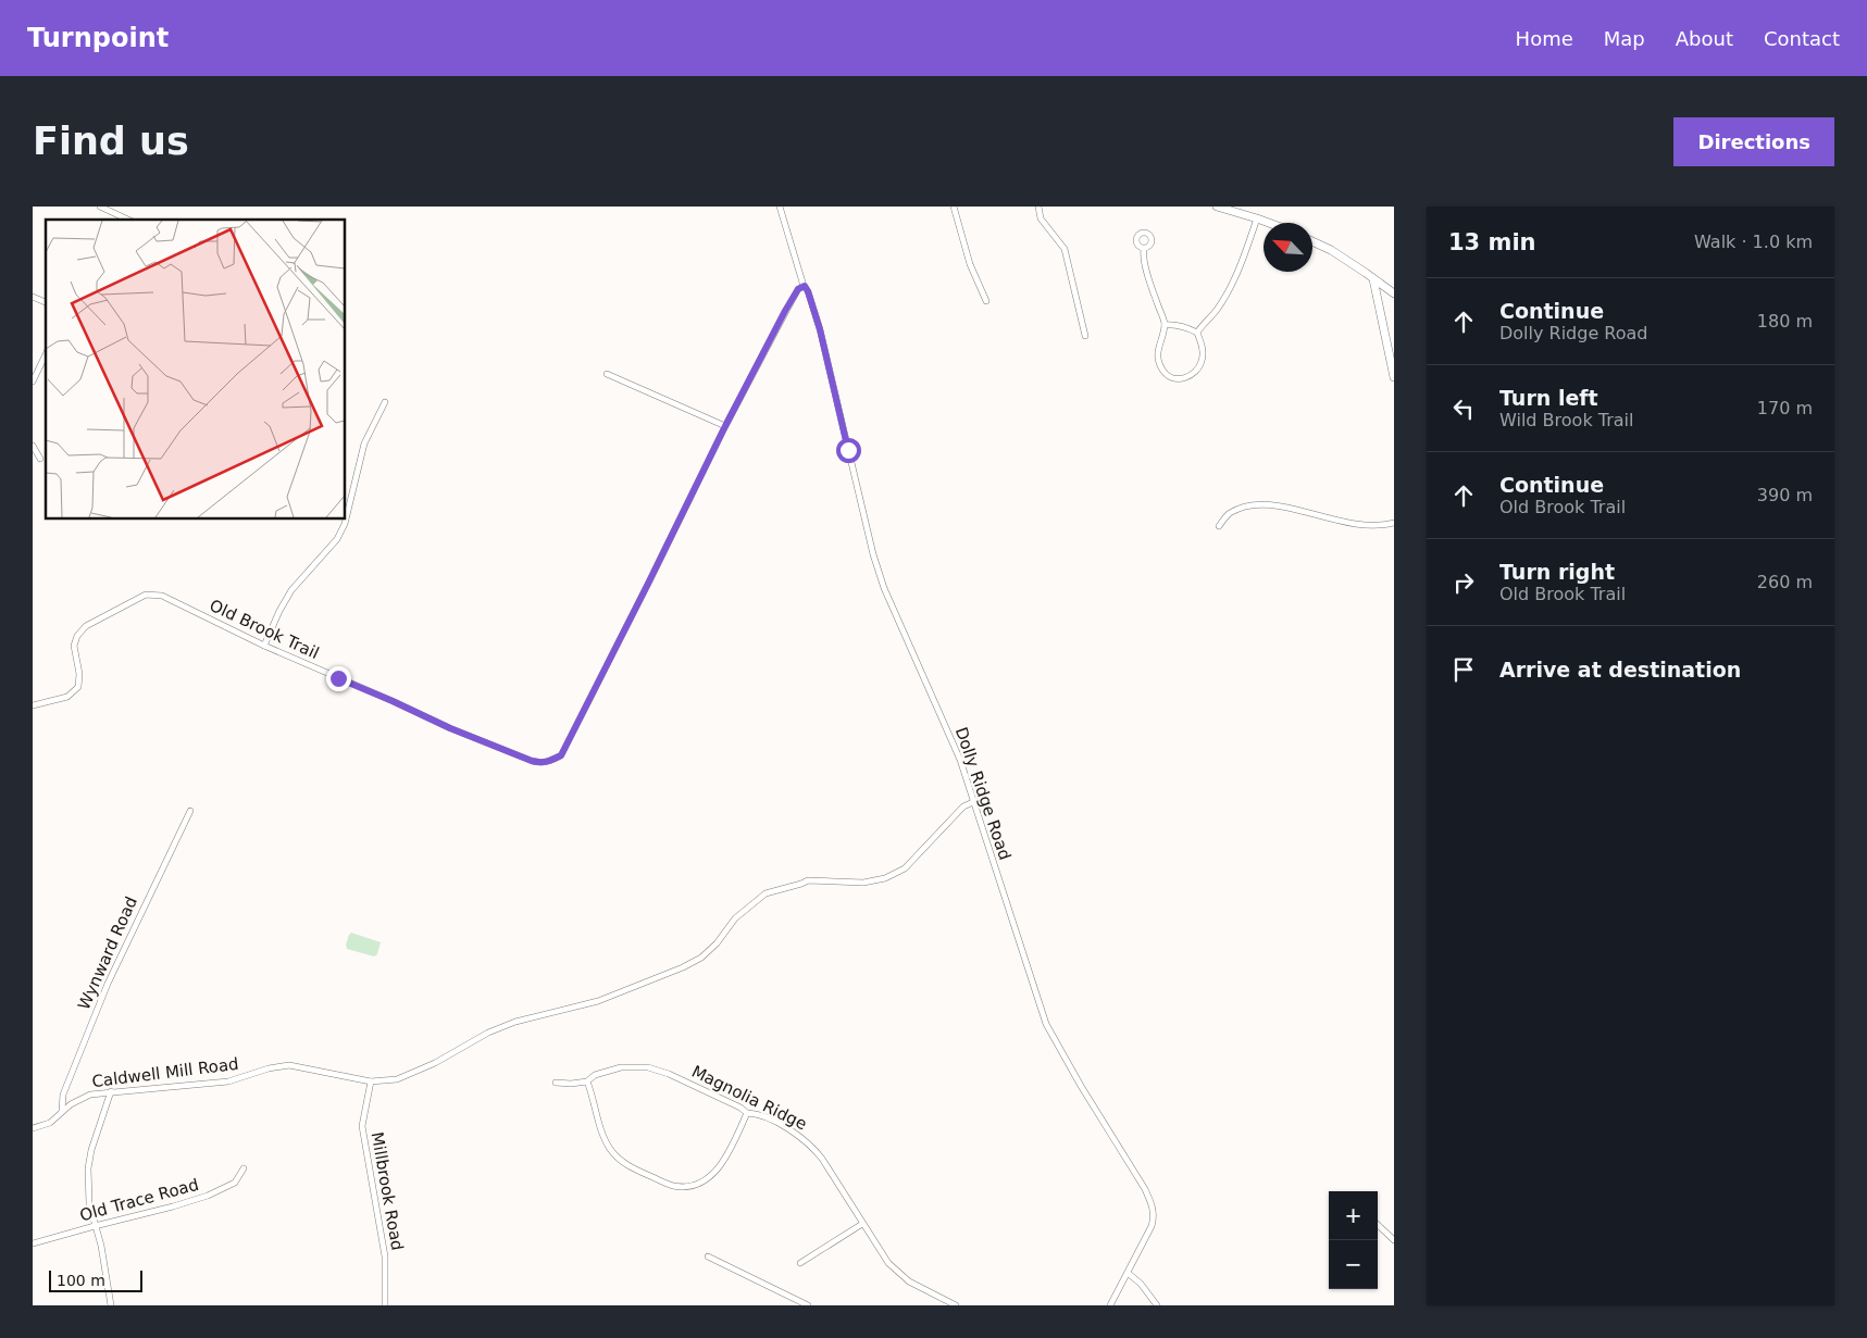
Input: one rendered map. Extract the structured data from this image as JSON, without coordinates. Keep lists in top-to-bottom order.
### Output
{
  "streets": {
    "street": [
      "Old Brook Trail",
      "Dolly Ridge Road",
      "Wynward Road",
      "Caldwell Mill Road",
      "Magnolia Ridge",
      "Millbrook Road",
      "Old Trace Road"
    ]
  },
  "crossings": [
    ["Old Brook Trail", "Dolly Ridge Road"],
    ["Dolly Ridge Road", "Caldwell Mill Road"],
    ["Wynward Road", "Caldwell Mill Road"],
    ["Caldwell Mill Road", "Millbrook Road"]
  ],
  "scale_bar": "100 m",
  "north": "top left",
  "page": {
    "header": "Turnpoint",
    "nav": [
      "Home",
      "Map",
      "About",
      "Contact"
    ],
    "buttons": "Directions",
    "title": "Find us",
    "heading": ["13 min", "Walk · 1.0 km"],
    "list": [
      ["Continue", "Dolly Ridge Road", "180 m"],
      ["Turn left", "Wild Brook Trail", "170 m"],
      ["Continue", "Old Brook Trail", "390 m"],
      ["Turn right", "Old Brook Trail", "260 m"],
      "Arrive at destination"
    ],
    "map_buttons": ["+", "−"],
    "scale": "100 m"
  }
}
